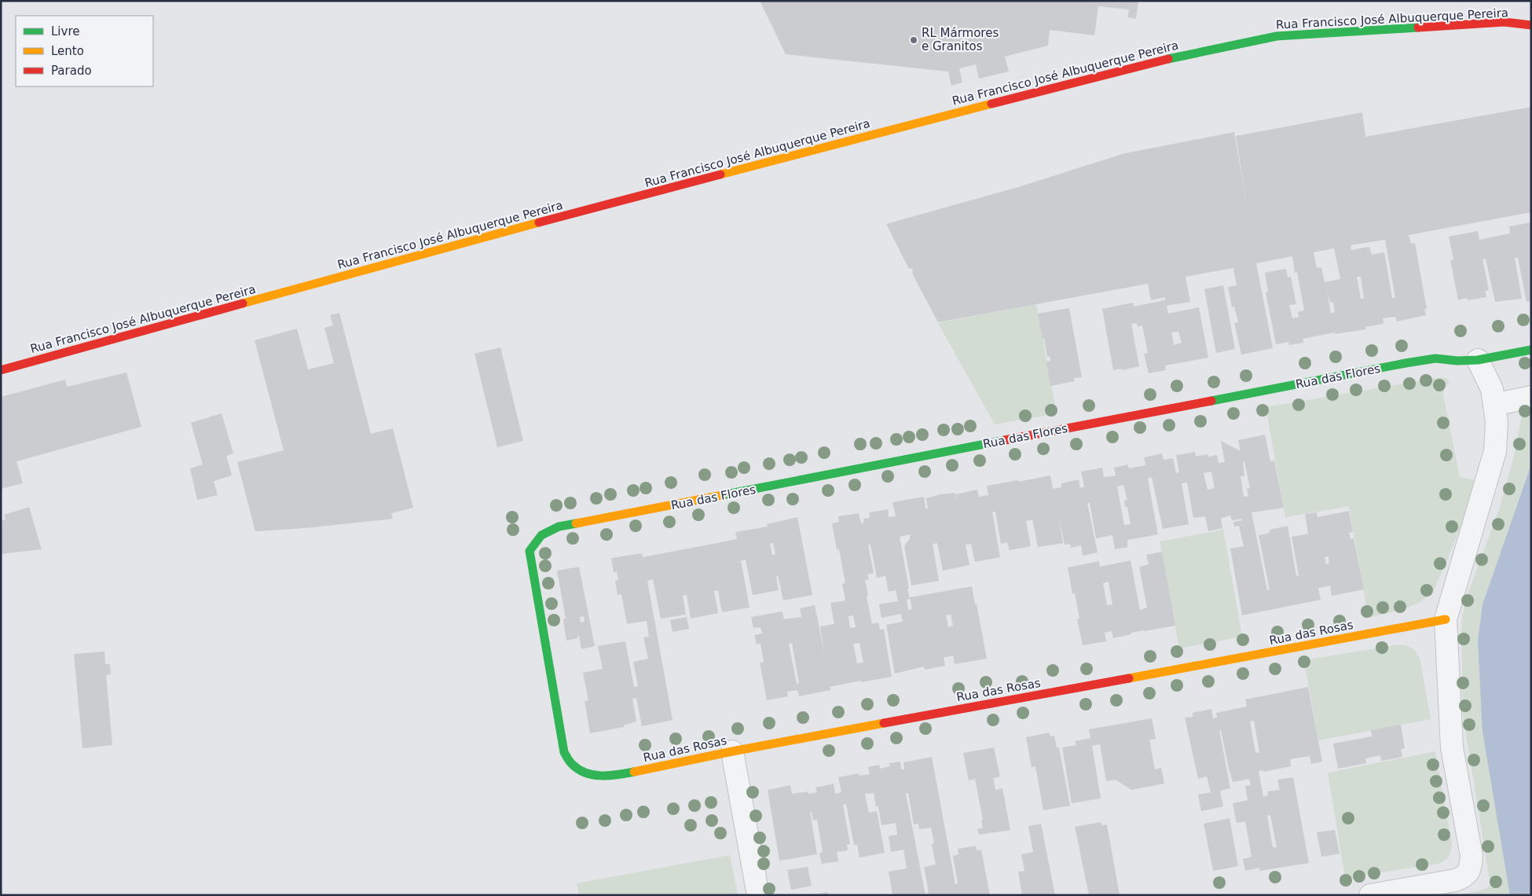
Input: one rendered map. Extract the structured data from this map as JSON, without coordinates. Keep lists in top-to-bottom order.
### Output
{
  "streets": {
    "street": ["Rua Francisco José Albuquerque Pereira", "Rua das Flores", "Rua das Rosas"]
  },
  "crossings": [
    ["Rua das Flores", "Rua das Rosas"]
  ],
  "places": ["RL Mármores e Granitos"],
  "legend": ["Livre", "Lento", "Parado"]
}
